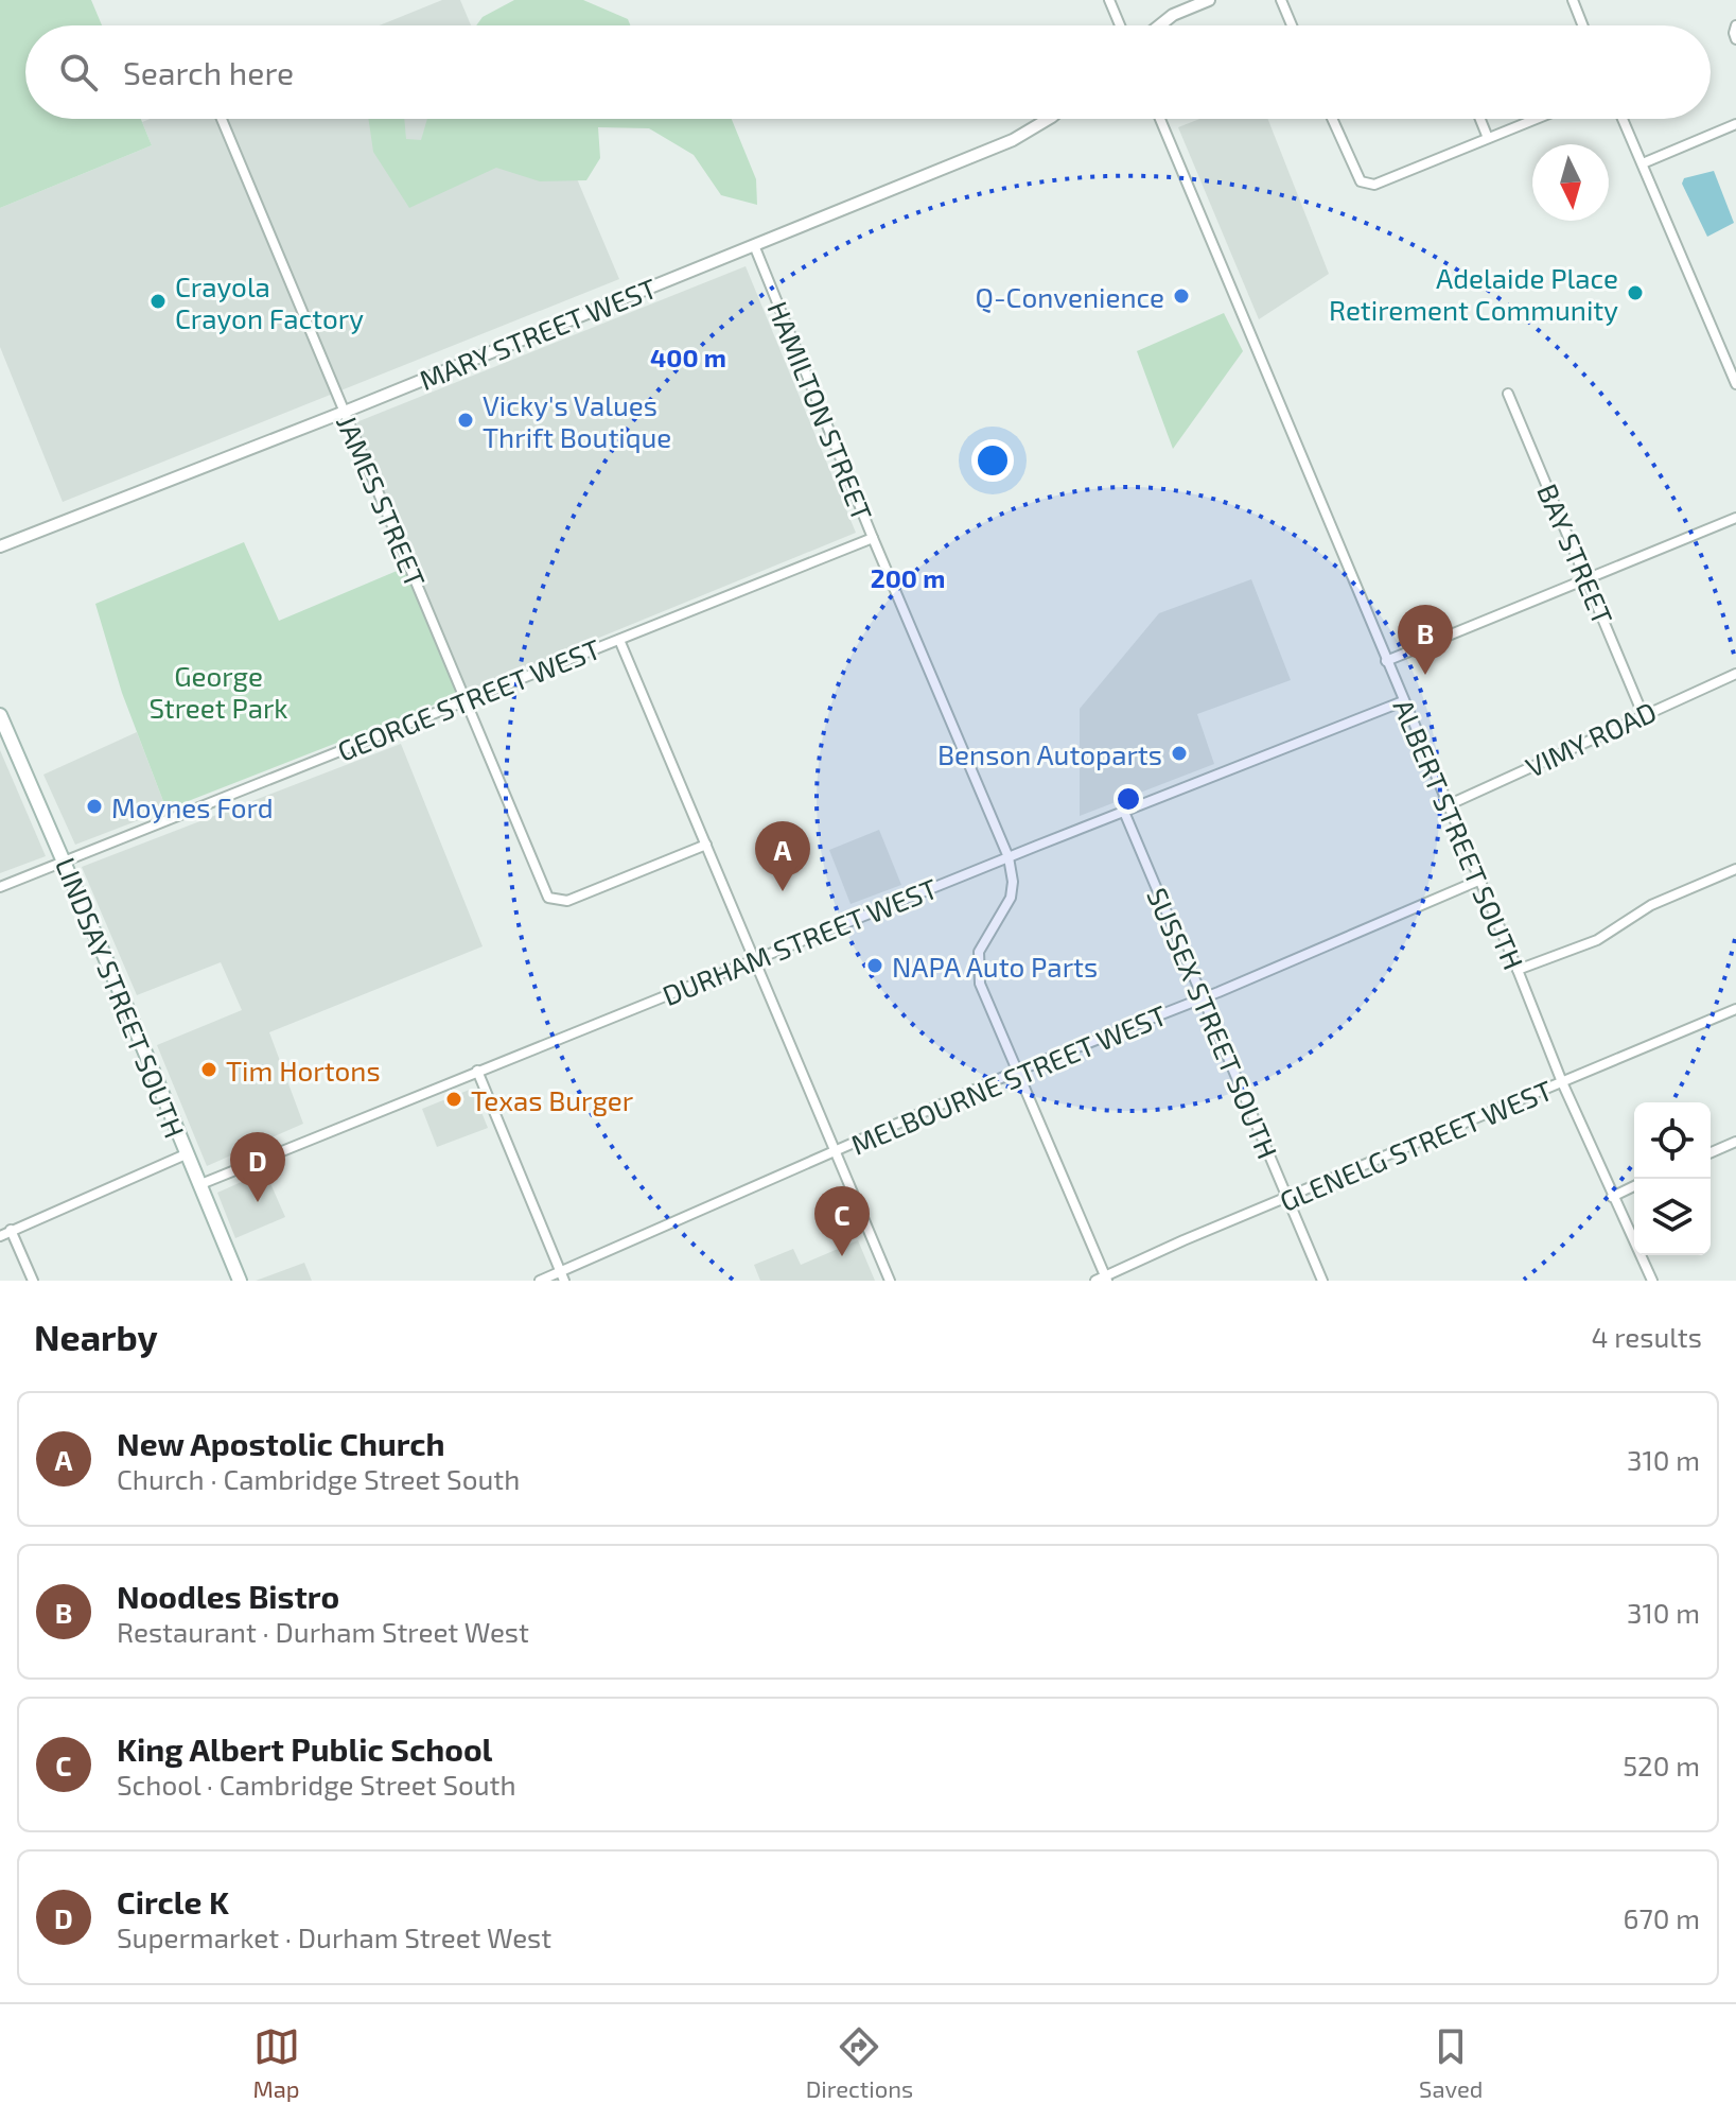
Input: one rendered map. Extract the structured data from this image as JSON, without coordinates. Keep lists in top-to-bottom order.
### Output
{
  "streets": {
    "main road": ["LINDSAY STREET SOUTH"],
    "street": [
      "MARY STREET WEST",
      "HAMILTON STREET",
      "JAMES STREET",
      "BAY STREET",
      "GEORGE STREET WEST",
      "VIMY ROAD",
      "ALBERT STREET SOUTH",
      "DURHAM STREET WEST",
      "SUSSEX STREET SOUTH",
      "MELBOURNE STREET WEST",
      "GLENELG STREET WEST"
    ]
  },
  "crossings": [
    ["MARY STREET WEST", "HAMILTON STREET"],
    ["MARY STREET WEST", "JAMES STREET"],
    ["HAMILTON STREET", "GEORGE STREET WEST"],
    ["HAMILTON STREET", "DURHAM STREET WEST"],
    ["JAMES STREET", "GEORGE STREET WEST"],
    ["BAY STREET", "VIMY ROAD"],
    ["GEORGE STREET WEST", "LINDSAY STREET SOUTH"],
    ["VIMY ROAD", "ALBERT STREET SOUTH"],
    ["ALBERT STREET SOUTH", "DURHAM STREET WEST"],
    ["ALBERT STREET SOUTH", "MELBOURNE STREET WEST"],
    ["ALBERT STREET SOUTH", "GLENELG STREET WEST"],
    ["DURHAM STREET WEST", "LINDSAY STREET SOUTH"],
    ["DURHAM STREET WEST", "SUSSEX STREET SOUTH"],
    ["SUSSEX STREET SOUTH", "MELBOURNE STREET WEST"],
    ["SUSSEX STREET SOUTH", "GLENELG STREET WEST"]
  ],
  "parks": ["George Street Park"],
  "places": [
    "Adelaide Place Retirement Community",
    "Q-Convenience",
    "Crayola Crayon Factory",
    "Vicky's Values Thrift Boutique",
    "Benson Autoparts",
    "Moynes Ford",
    "NAPA Auto Parts",
    "Tim Hortons",
    "Texas Burger"
  ],
  "north": "bottom",
  "page": {
    "search": "Search here",
    "pins": [
      "B",
      "A",
      "D",
      "C"
    ],
    "heading": ["Nearby", "4 results"],
    "list": [
      {
        "mark": "A",
        "name": "New Apostolic Church",
        "note": "Church · Cambridge Street South",
        "value": "310 m"
      },
      {
        "mark": "B",
        "name": "Noodles Bistro",
        "note": "Restaurant · Durham Street West",
        "value": "310 m"
      },
      {
        "mark": "C",
        "name": "King Albert Public School",
        "note": "School · Cambridge Street South",
        "value": "520 m"
      },
      {
        "mark": "D",
        "name": "Circle K",
        "note": "Supermarket · Durham Street West",
        "value": "670 m"
      }
    ],
    "nav": ["Map", "Directions", "Saved"]
  },
  "rings": ["400 m", "200 m"]
}
